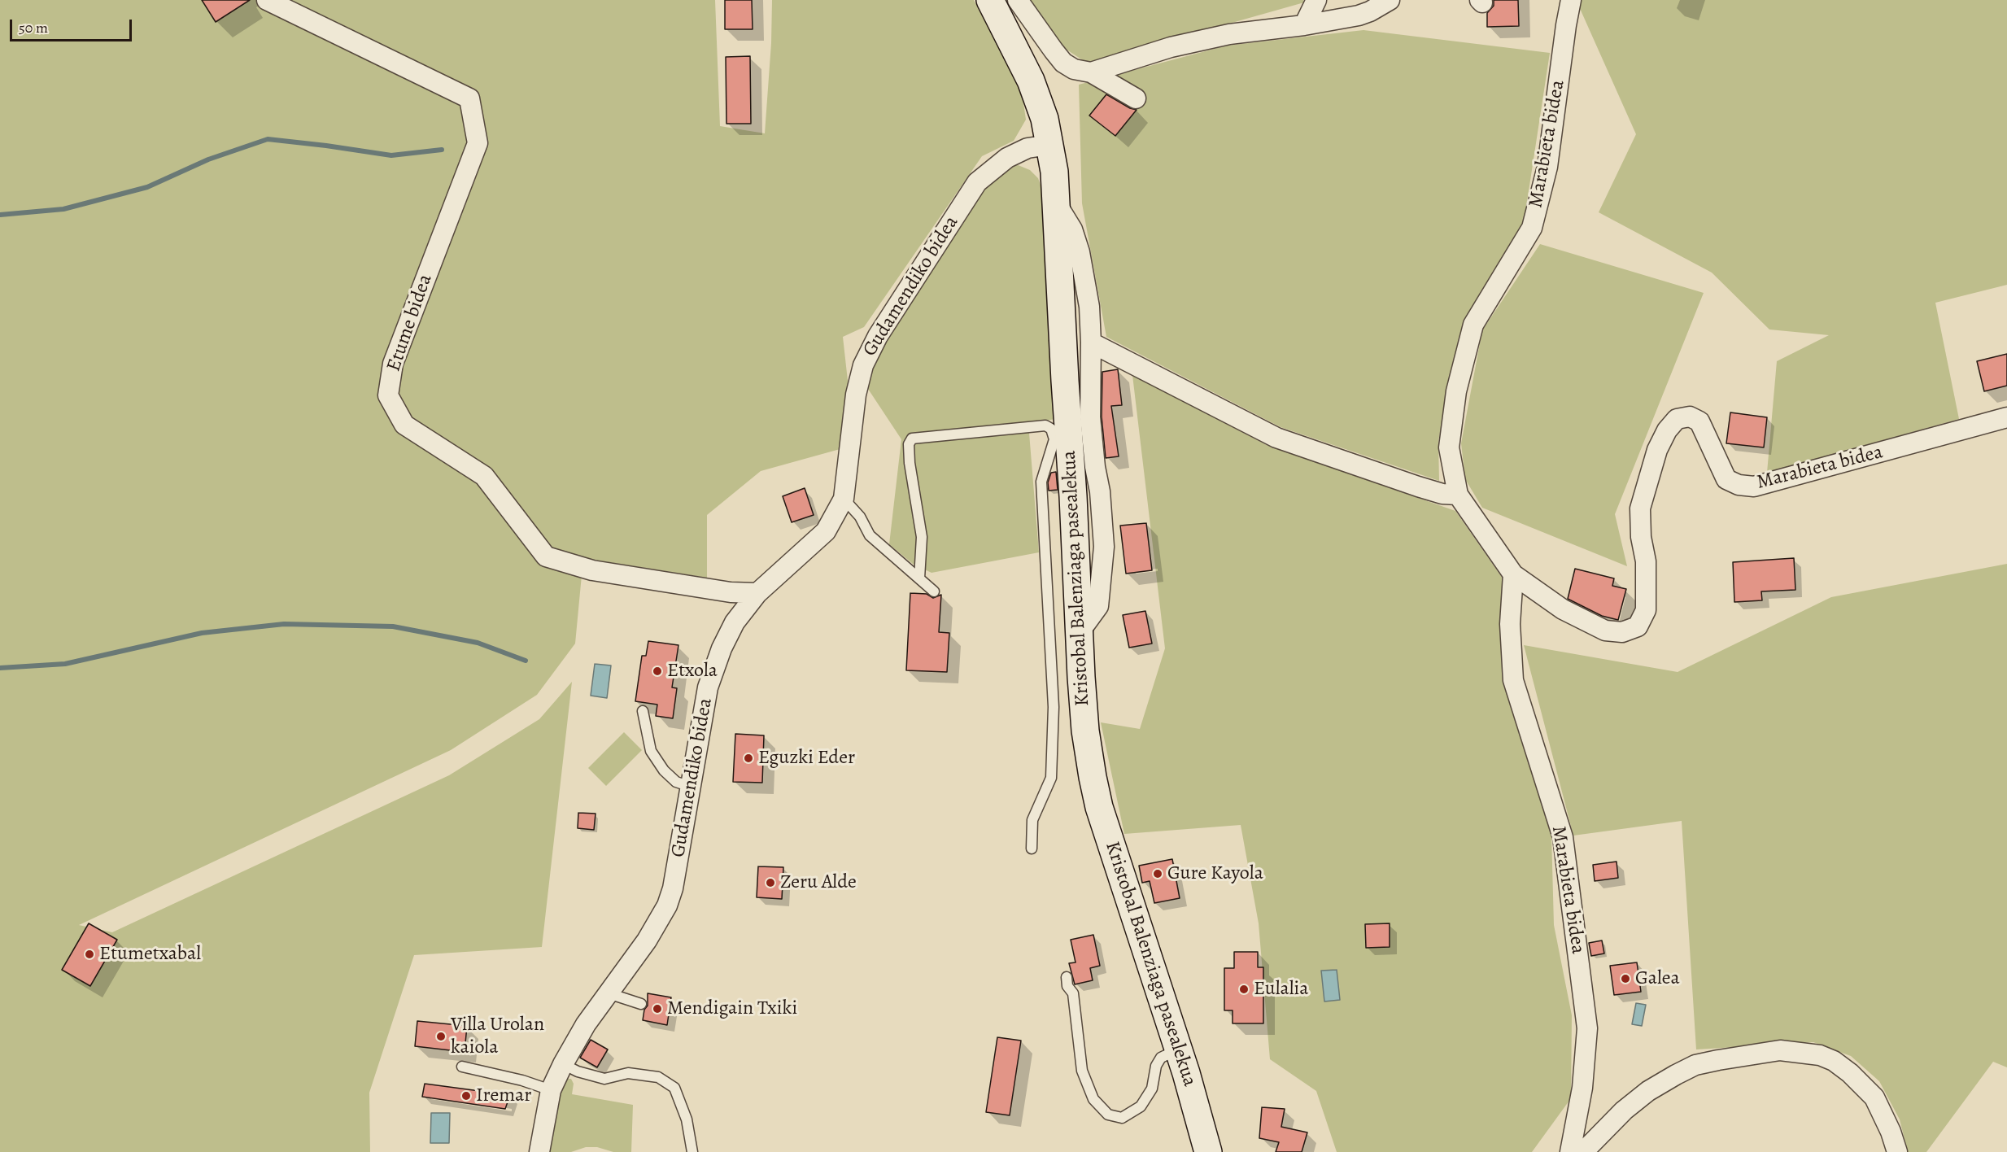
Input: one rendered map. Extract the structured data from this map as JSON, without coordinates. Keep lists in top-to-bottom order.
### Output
{
  "streets": {
    "street": [
      "Marabieta bidea",
      "Gudamendiko bidea",
      "Etume bidea",
      "Kristobal Balenziaga pasealekua"
    ]
  },
  "crossings": [
    ["Gudamendiko bidea", "Etume bidea"],
    ["Gudamendiko bidea", "Kristobal Balenziaga pasealekua"]
  ],
  "places": [
    "Etxola",
    "Eguzki Eder",
    "Gure Kayola",
    "Zeru Alde",
    "Etumetxabal",
    "Galea",
    "Eulalia",
    "Mendigain Txiki",
    "Villa Urolan kaiola",
    "Iremar"
  ],
  "scale_bar": "50 m"
}
